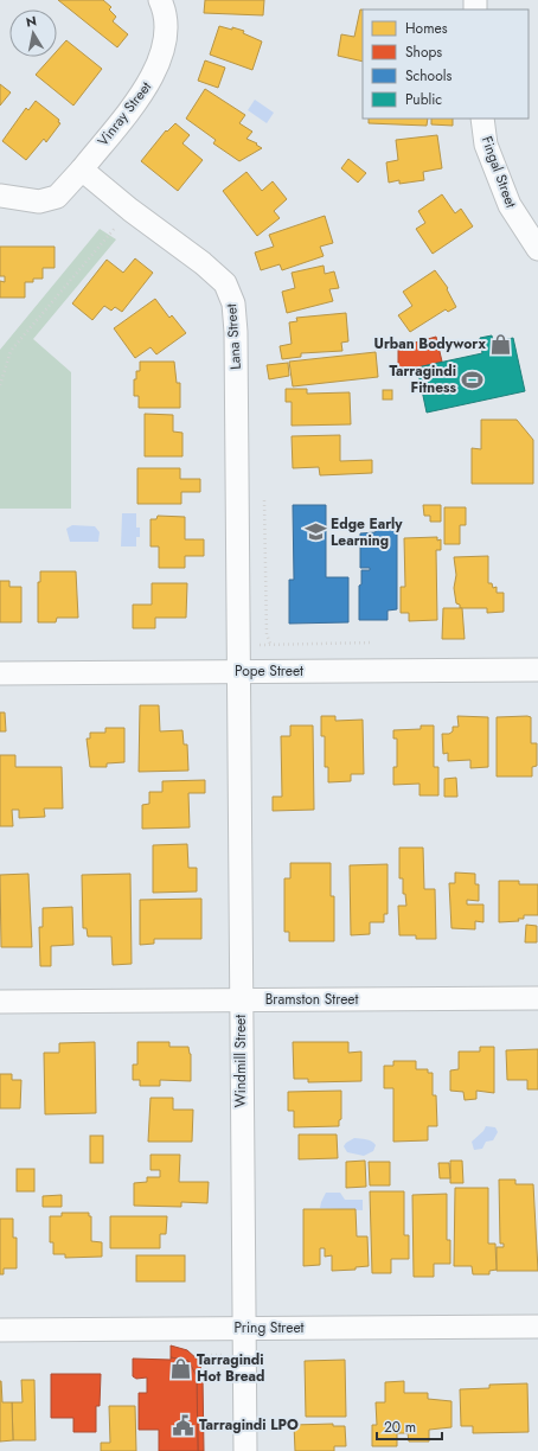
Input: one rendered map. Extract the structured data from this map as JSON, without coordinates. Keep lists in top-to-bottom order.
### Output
{
  "streets": {
    "street": [
      "Vinray Street",
      "Fingal Street",
      "Lana Street",
      "Pope Street",
      "Bramston Street",
      "Windmill Street",
      "Pring Street"
    ]
  },
  "crossings": [
    ["Vinray Street", "Lana Street"],
    ["Lana Street", "Pope Street"],
    ["Lana Street", "Windmill Street"],
    ["Pope Street", "Windmill Street"],
    ["Bramston Street", "Windmill Street"],
    ["Windmill Street", "Pring Street"]
  ],
  "places": {
    "shop": ["Urban Bodyworx", "Tarragindi Hot Bread"],
    "sports": ["Tarragindi Fitness"],
    "school or university": ["Edge Early Learning"],
    "public building": ["Tarragindi LPO"]
  },
  "legend": [
    "Homes",
    "Shops",
    "Schools",
    "Public"
  ],
  "scale_bar": "20 m",
  "north": "top"
}
